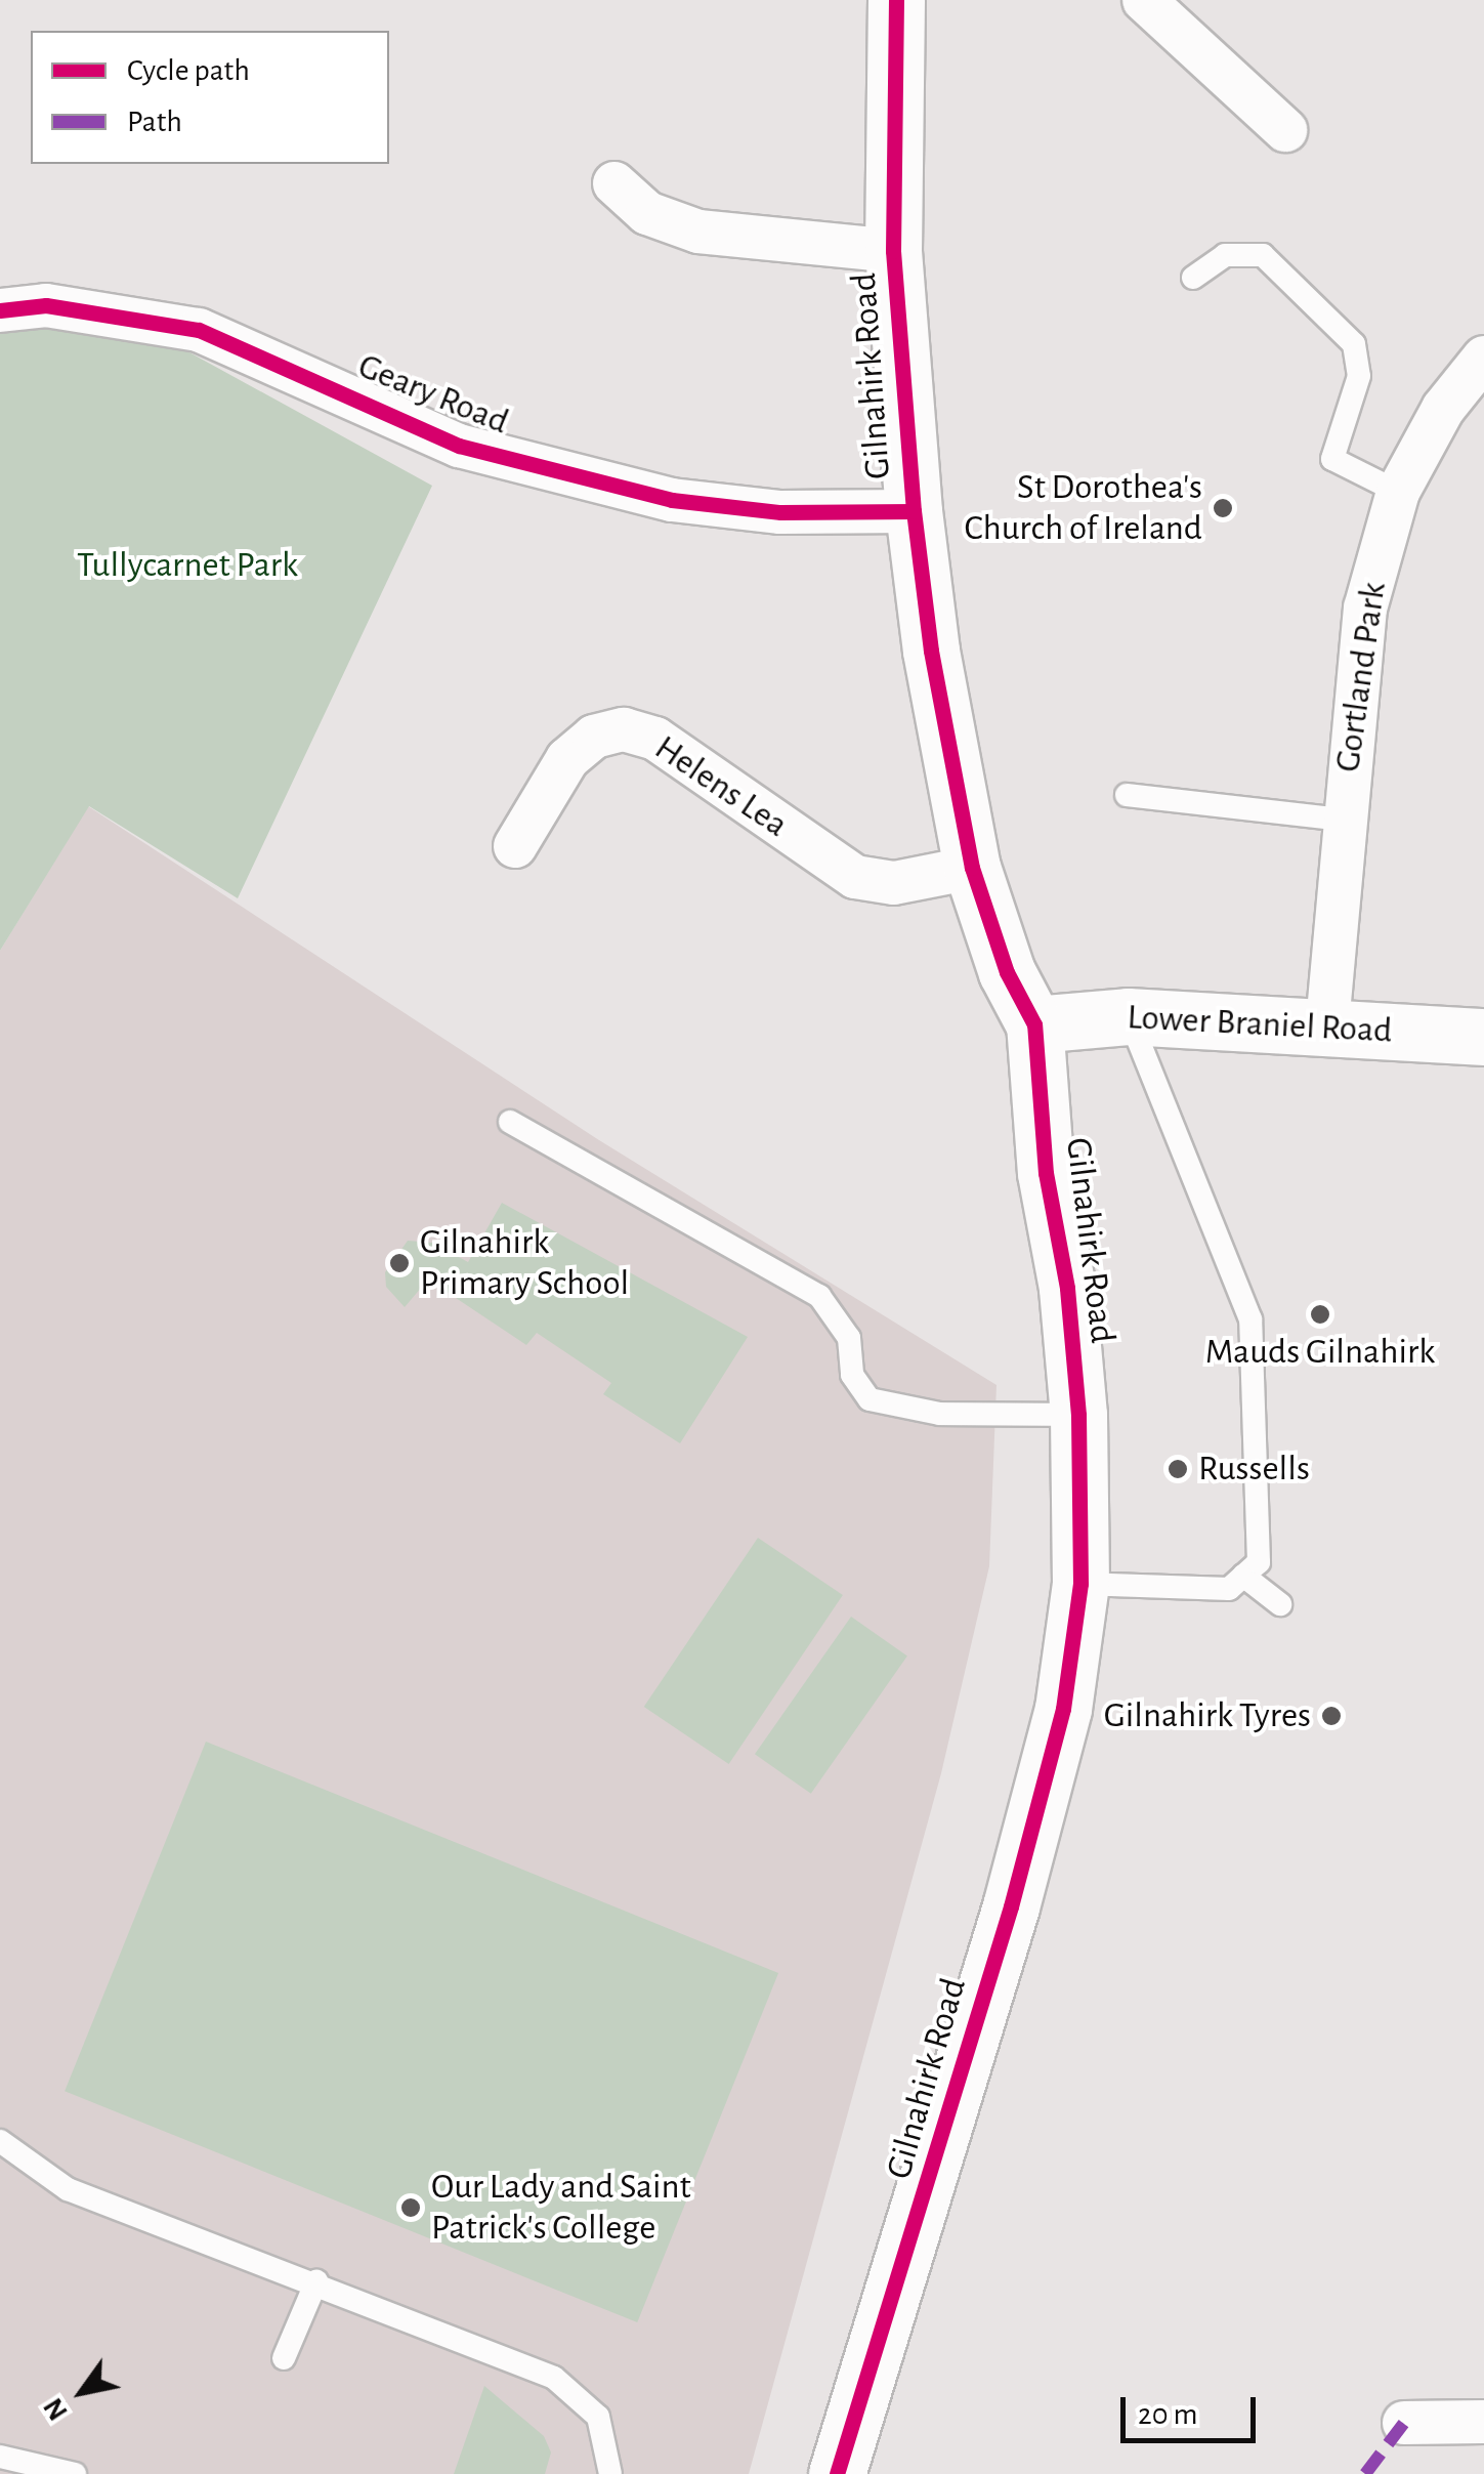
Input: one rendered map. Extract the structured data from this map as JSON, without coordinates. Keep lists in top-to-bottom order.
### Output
{
  "streets": {
    "street": [
      "Gilnahirk Road",
      "Geary Road",
      "Gortland Park",
      "Helens Lea",
      "Lower Braniel Road"
    ]
  },
  "crossings": [
    ["Gilnahirk Road", "Geary Road"],
    ["Gilnahirk Road", "Helens Lea"],
    ["Gilnahirk Road", "Lower Braniel Road"],
    ["Gortland Park", "Lower Braniel Road"]
  ],
  "parks": ["Tullycarnet Park"],
  "places": [
    "St Dorothea's Church of Ireland",
    "Gilnahirk Primary School",
    "Mauds Gilnahirk",
    "Russells",
    "Gilnahirk Tyres",
    "Our Lady and Saint Patrick's College"
  ],
  "legend": ["Cycle path", "Path"],
  "scale_bar": "20 m",
  "north": "bottom left"
}
